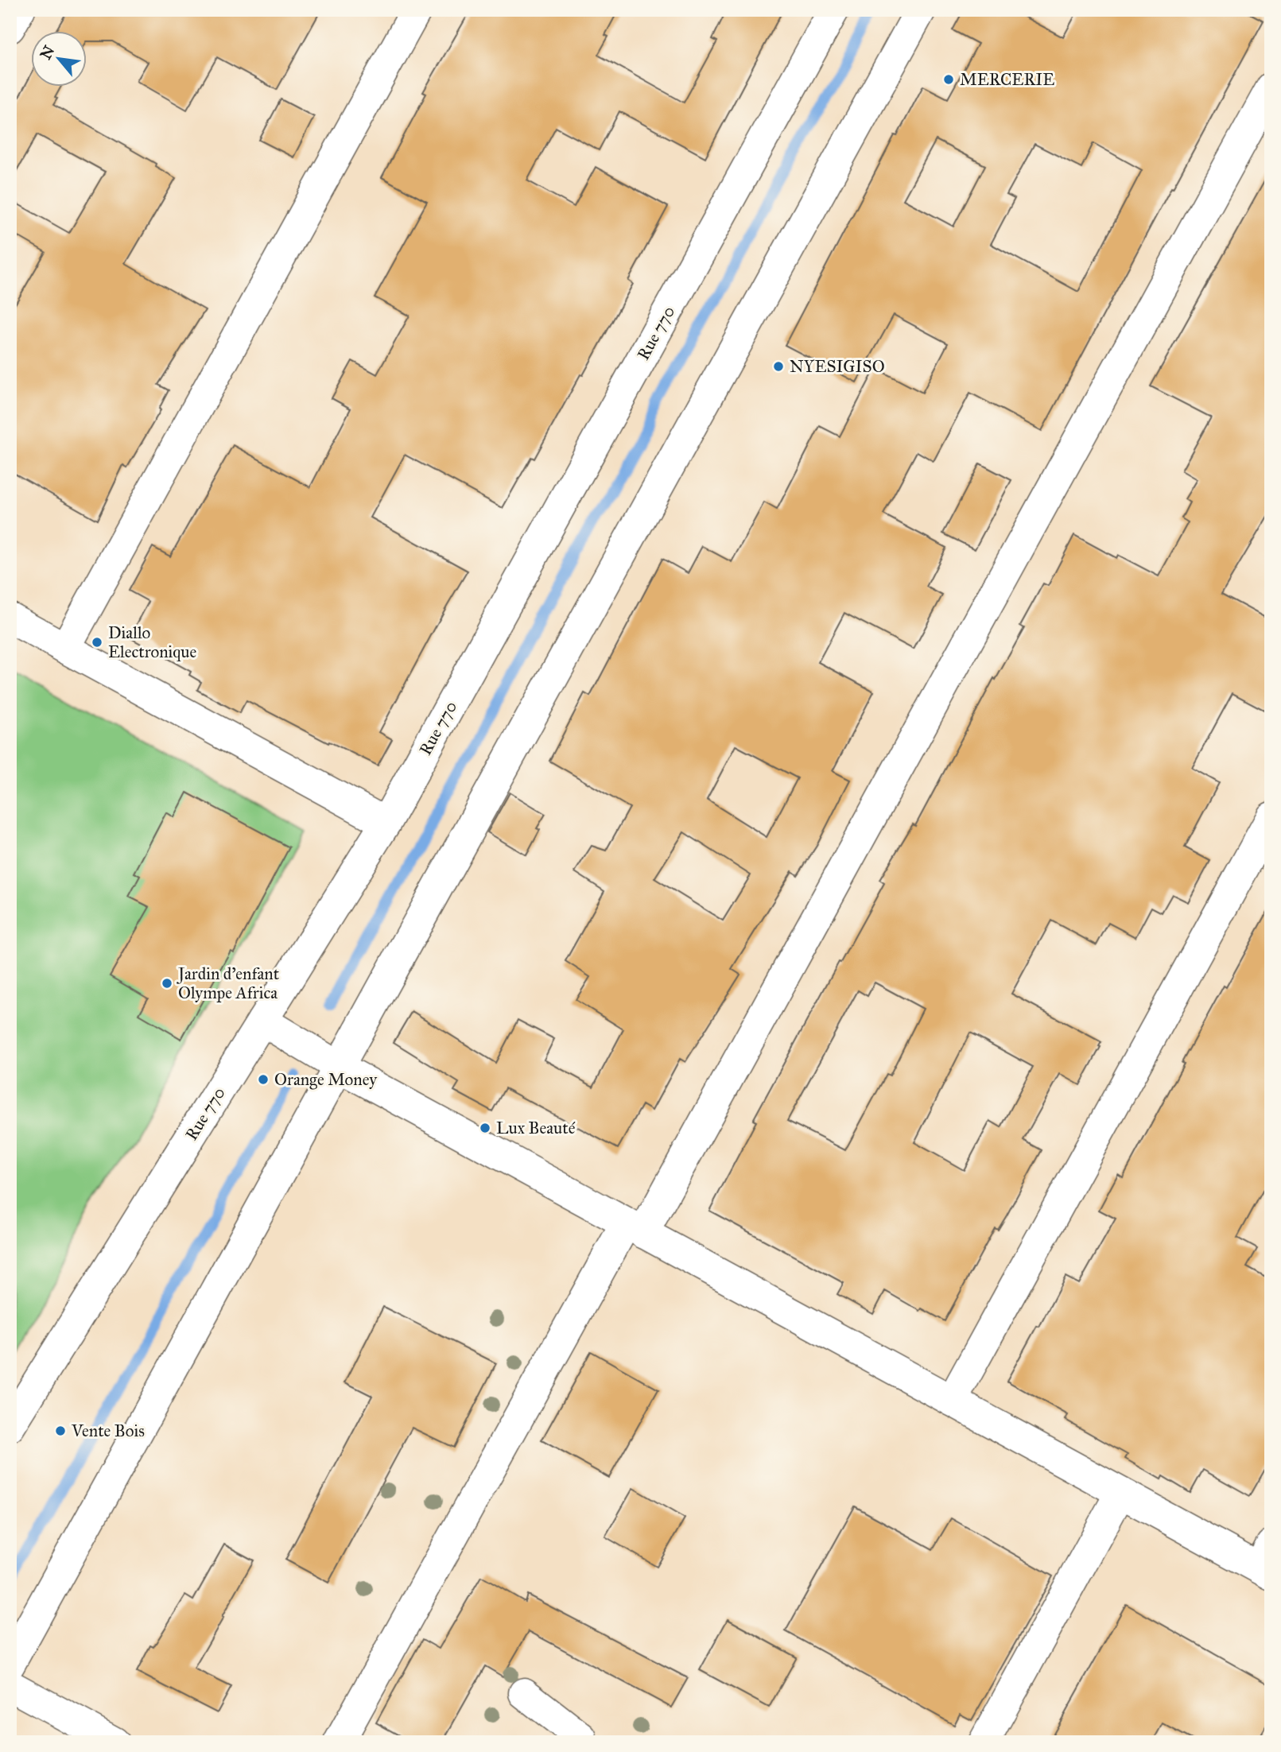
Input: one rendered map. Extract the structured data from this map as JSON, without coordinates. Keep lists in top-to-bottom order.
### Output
{
  "streets": {
    "street": ["Rue 770"]
  },
  "places": [
    "MERCERIE",
    "NYESIGISO",
    "Diallo Electronique",
    "Jardin d'enfant Olympe Africa",
    "Orange Money",
    "Lux Beauté",
    "Vente Bois"
  ],
  "north": "top left"
}
